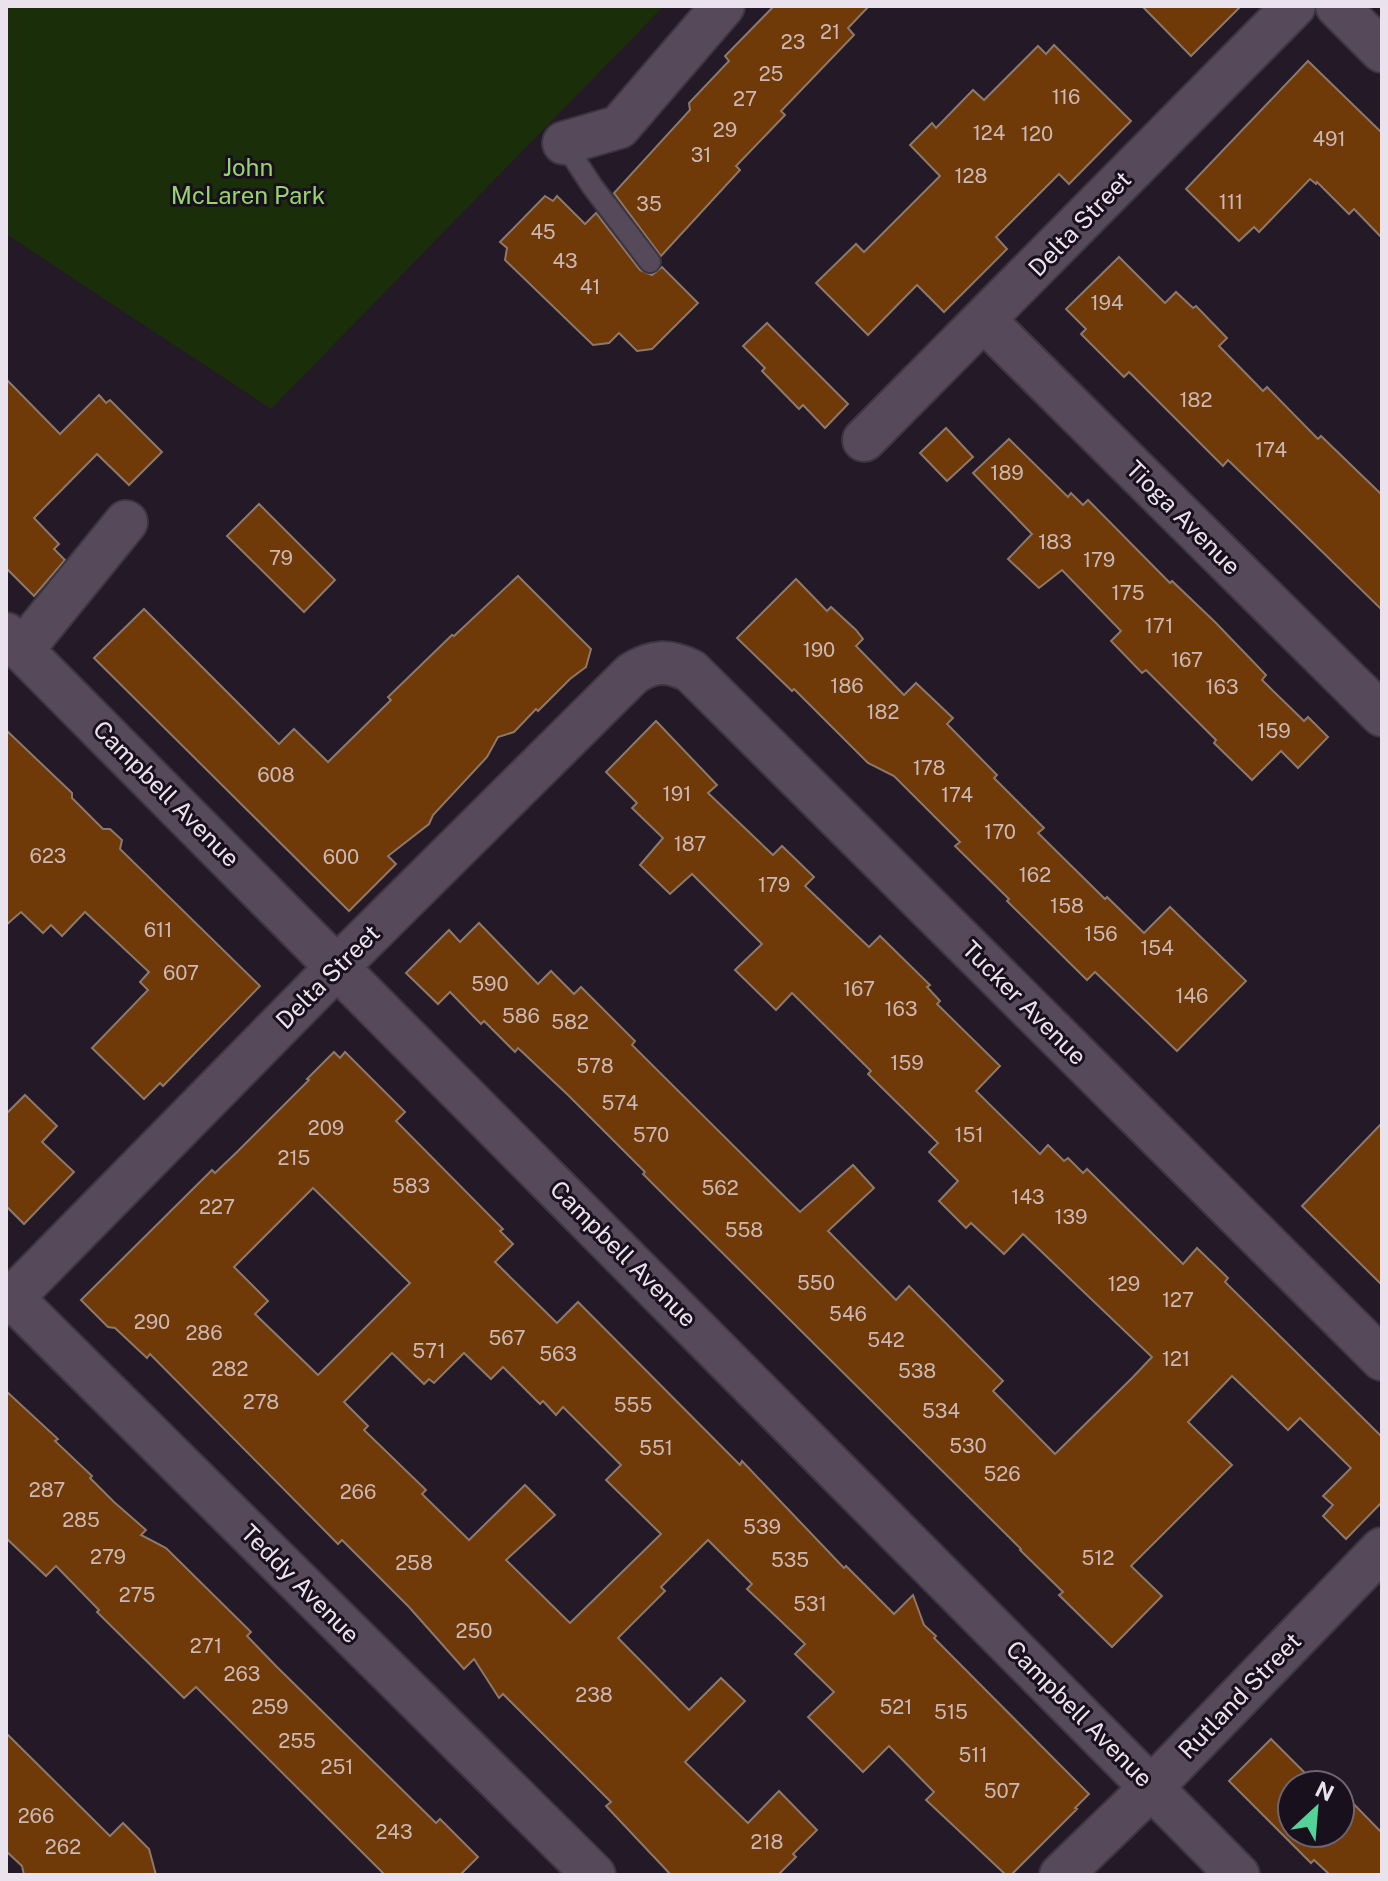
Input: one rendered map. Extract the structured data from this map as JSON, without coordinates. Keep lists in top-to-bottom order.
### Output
{
  "streets": {
    "street": [
      "Delta Street",
      "Tioga Avenue",
      "Campbell Avenue",
      "Tucker Avenue",
      "Teddy Avenue",
      "Rutland Street"
    ]
  },
  "crossings": [
    ["Delta Street", "Tioga Avenue"],
    ["Delta Street", "Campbell Avenue"],
    ["Delta Street", "Tucker Avenue"],
    ["Delta Street", "Teddy Avenue"],
    ["Campbell Avenue", "Rutland Street"]
  ],
  "parks": ["John McLaren Park"],
  "house_numbers": [
    "21",
    "23",
    "25",
    "116",
    "27",
    "29",
    "124",
    "120",
    "491",
    "31",
    "128",
    "111",
    "35",
    "45",
    "43",
    "41",
    "194",
    "182",
    "174",
    "189",
    "183",
    "79",
    "179",
    "175",
    "171",
    "190",
    "167",
    "186",
    "163",
    "182",
    "159",
    "178",
    "608",
    "191",
    "174",
    "170",
    "187",
    "623",
    "600",
    "162",
    "179",
    "158",
    "611",
    "156",
    "154",
    "607",
    "590",
    "167",
    "146",
    "163",
    "586",
    "582",
    "159",
    "578",
    "574",
    "209",
    "570",
    "151",
    "215",
    "583",
    "562",
    "143",
    "227",
    "139",
    "558",
    "550",
    "129",
    "127",
    "546",
    "290",
    "286",
    "567",
    "542",
    "571",
    "563",
    "121",
    "282",
    "538",
    "278",
    "555",
    "534",
    "530",
    "551",
    "526",
    "287",
    "266",
    "285",
    "539",
    "279",
    "512",
    "535",
    "258",
    "275",
    "531",
    "250",
    "271",
    "263",
    "238",
    "259",
    "521",
    "515",
    "255",
    "511",
    "251",
    "507",
    "266",
    "243",
    "218",
    "262"
  ],
  "north": "top right"
}
